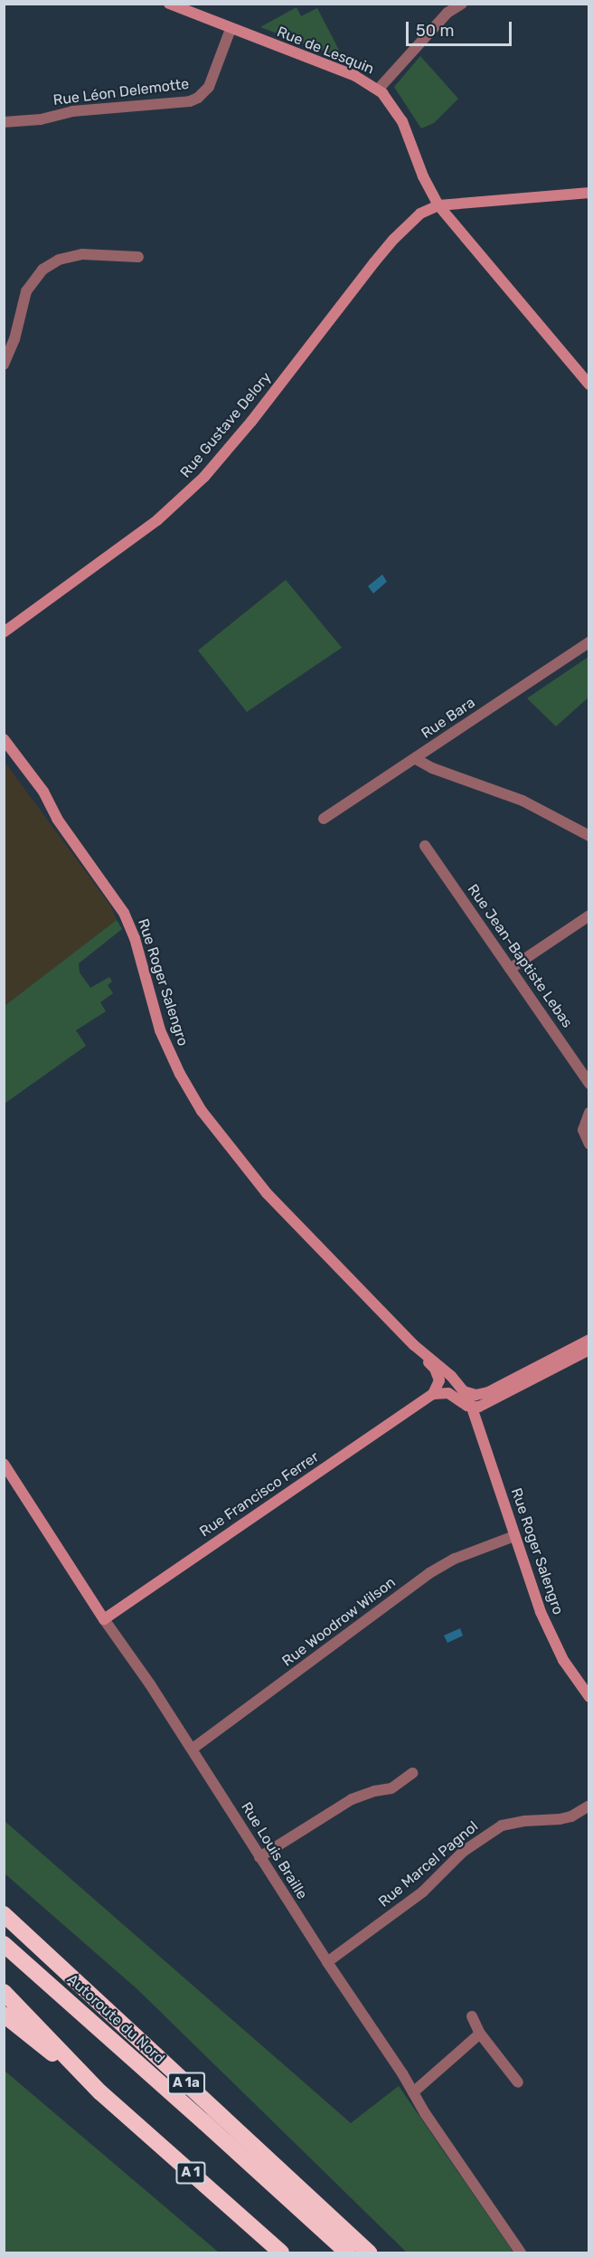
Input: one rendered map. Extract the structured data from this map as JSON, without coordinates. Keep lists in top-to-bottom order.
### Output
{
  "streets": {
    "highway": ["Autoroute du Nord", "A 1a", "A 1"],
    "street": [
      "Rue de Lesquin",
      "Rue Léon Delemotte",
      "Rue Gustave Delory",
      "Rue Bara",
      "Rue Jean-Baptiste Lebas",
      "Rue Roger Salengro",
      "Rue Francisco Ferrer",
      "Rue Woodrow Wilson",
      "Rue Louis Braille",
      "Rue Marcel Pagnol"
    ]
  },
  "crossings": [
    ["Rue de Lesquin", "Rue Léon Delemotte"],
    ["Rue de Lesquin", "Rue Gustave Delory"],
    ["Rue Roger Salengro", "Rue Francisco Ferrer"],
    ["Rue Roger Salengro", "Rue Woodrow Wilson"],
    ["Rue Francisco Ferrer", "Rue Louis Braille"],
    ["Rue Woodrow Wilson", "Rue Louis Braille"],
    ["Rue Louis Braille", "Rue Marcel Pagnol"]
  ],
  "scale_bar": "50 m"
}
